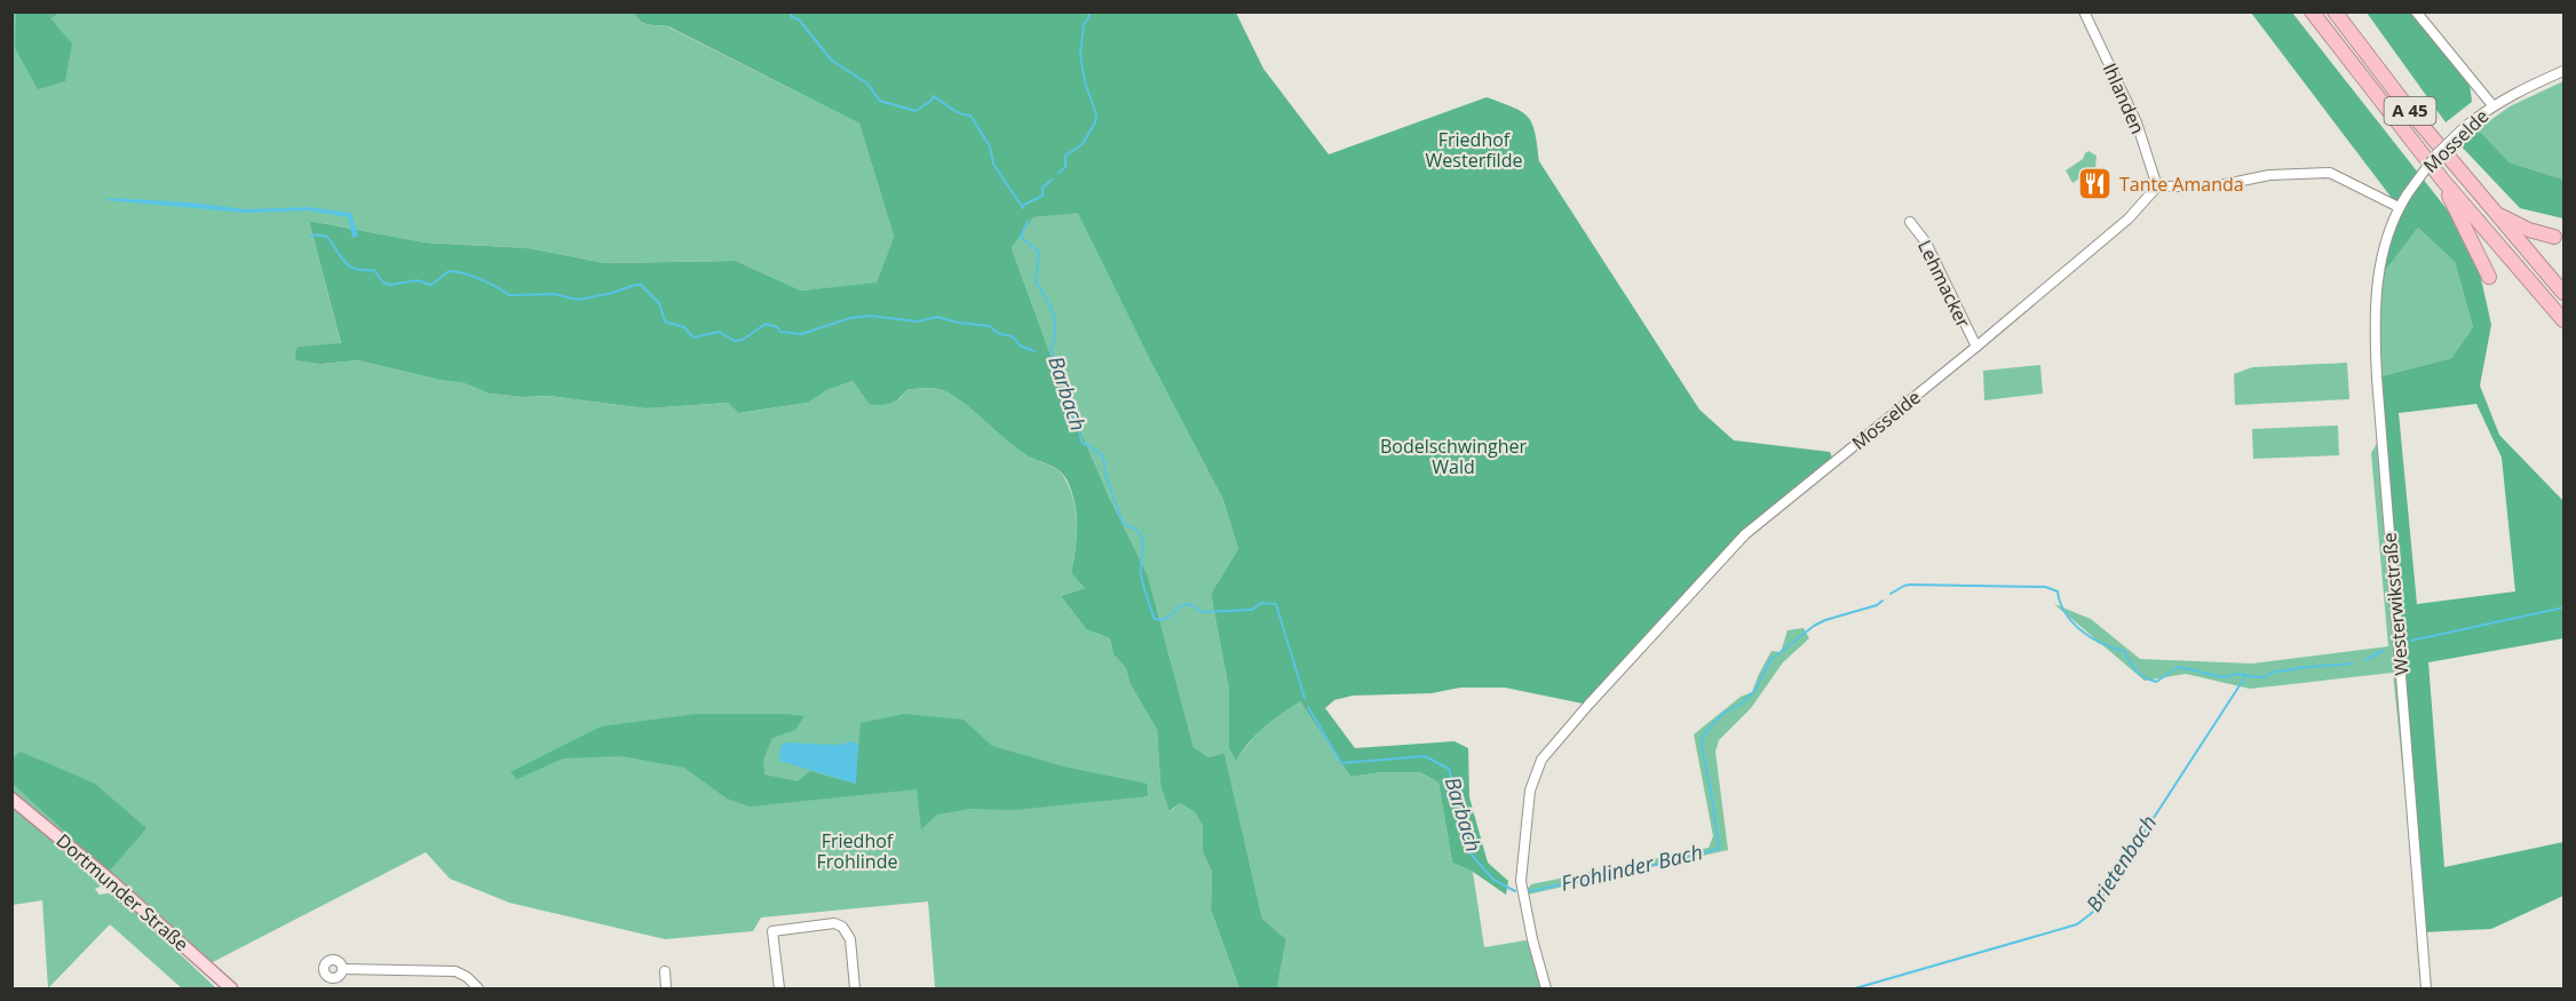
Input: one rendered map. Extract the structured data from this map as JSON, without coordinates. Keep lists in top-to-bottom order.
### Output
{
  "streets": {
    "highway": ["A 45"],
    "main road": ["Dortmunder Straße"],
    "street": [
      "Ihlanden",
      "Mosselde",
      "Lehmacker",
      "Westerwikstraße"
    ]
  },
  "crossings": [
    ["Ihlanden", "Mosselde"],
    ["Mosselde", "Lehmacker"],
    ["Mosselde", "Westerwikstraße"]
  ],
  "water": ["Barbach", "Brietenbach", "Frohlinder Bach"],
  "parks": ["Friedhof Westerfilde", "Bodelschwingher Wald", "Friedhof Frohlinde"],
  "places": {
    "restaurant": ["Tante Amanda"]
  }
}
